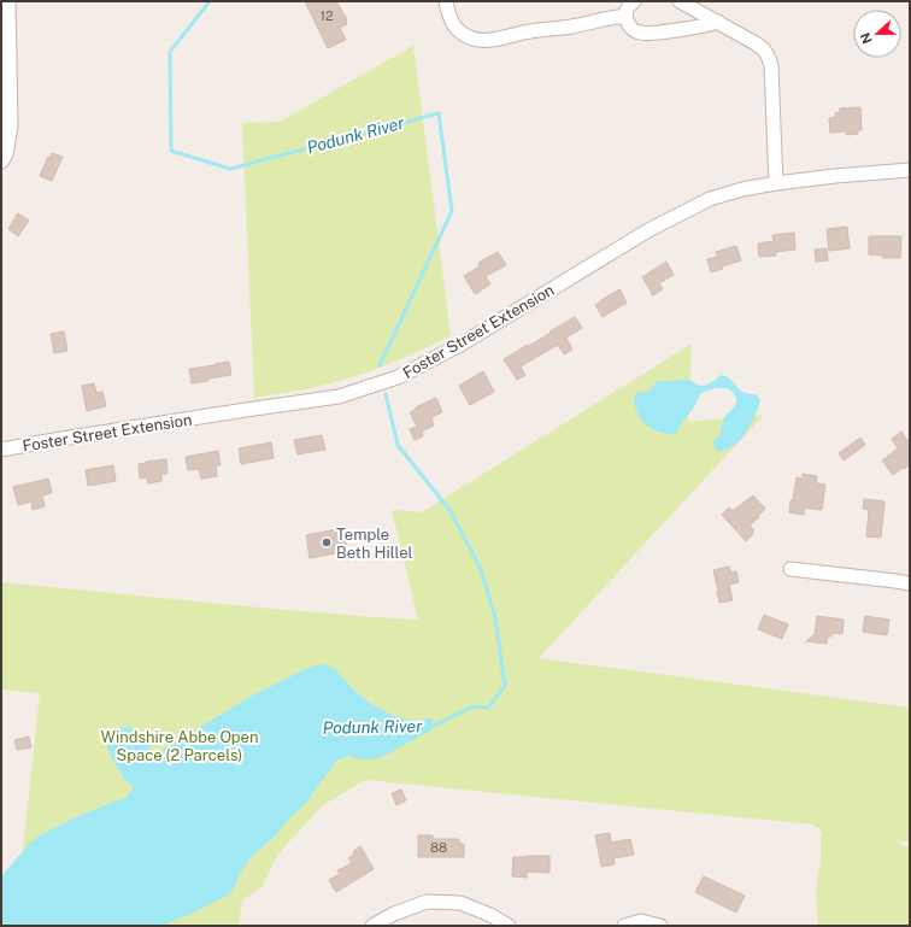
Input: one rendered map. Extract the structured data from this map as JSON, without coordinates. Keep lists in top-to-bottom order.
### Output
{
  "streets": {
    "street": ["Foster Street Extension"]
  },
  "water": ["Podunk River"],
  "parks": ["Windshire Abbe Open Space (2 Parcels)"],
  "places": ["Temple Beth Hillel"],
  "house_numbers": ["12", "88"],
  "north": "left"
}
